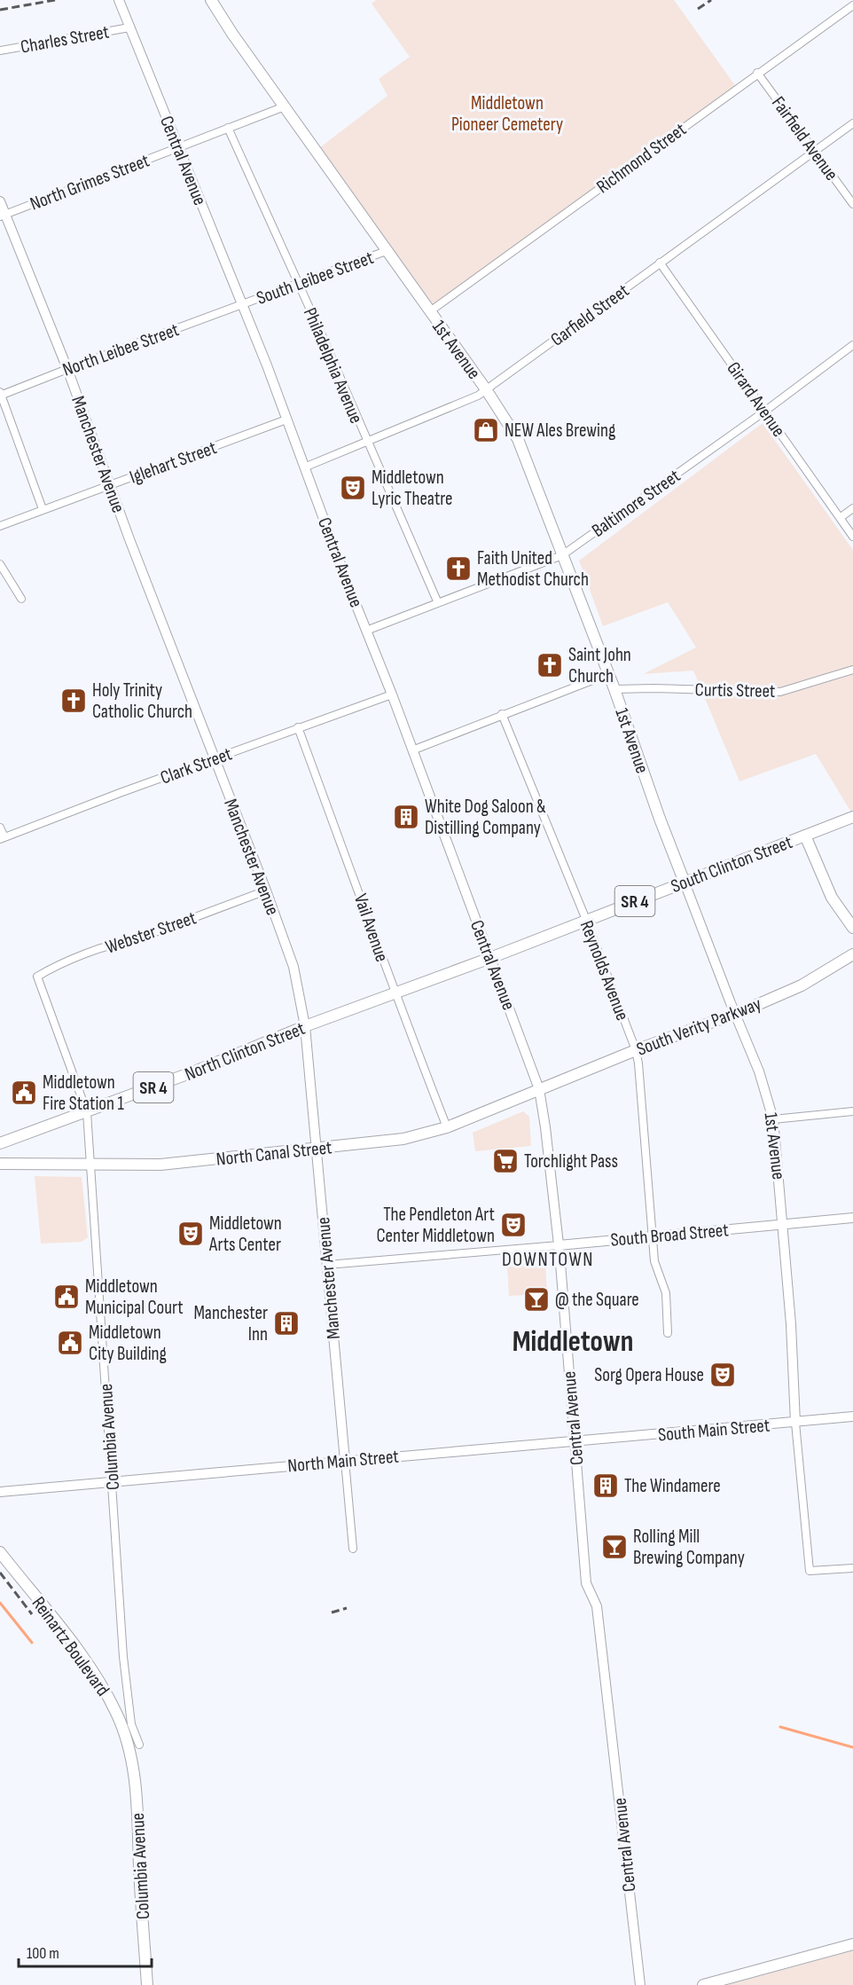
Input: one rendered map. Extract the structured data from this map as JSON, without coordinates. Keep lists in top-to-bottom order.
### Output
{
  "streets": {
    "main road": [
      "1st Avenue",
      "South Clinton Street",
      "SR 4",
      "South Verity Parkway",
      "North Clinton Street",
      "North Canal Street",
      "Columbia Avenue",
      "Reinartz Boulevard"
    ],
    "street": [
      "Charles Street",
      "Fairfield Avenue",
      "Richmond Street",
      "Central Avenue",
      "North Grimes Street",
      "South Leibee Street",
      "Garfield Street",
      "North Leibee Street",
      "Philadelphia Avenue",
      "Girard Avenue",
      "Manchester Avenue",
      "Iglehart Street",
      "Baltimore Street",
      "Curtis Street",
      "Clark Street",
      "Vail Avenue",
      "Webster Street",
      "Reynolds Avenue",
      "South Broad Street",
      "South Main Street",
      "North Main Street"
    ]
  },
  "crossings": [
    ["Charles Street", "Central Avenue"],
    ["Fairfield Avenue", "Richmond Street"],
    ["Fairfield Avenue", "Garfield Street"],
    ["Richmond Street", "1st Avenue"],
    ["Central Avenue", "North Grimes Street"],
    ["Central Avenue", "South Leibee Street"],
    ["Central Avenue", "Garfield Street"],
    ["Central Avenue", "North Leibee Street"],
    ["Central Avenue", "Iglehart Street"],
    ["Central Avenue", "Baltimore Street"],
    ["Central Avenue", "Clark Street"],
    ["Central Avenue", "South Clinton Street"],
    ["Central Avenue", "South Verity Parkway"],
    ["Central Avenue", "North Clinton Street"],
    ["Central Avenue", "North Canal Street"],
    ["Central Avenue", "South Broad Street"],
    ["Central Avenue", "South Main Street"],
    ["Central Avenue", "North Main Street"],
    ["North Grimes Street", "1st Avenue"],
    ["North Grimes Street", "Philadelphia Avenue"],
    ["North Grimes Street", "Manchester Avenue"],
    ["South Leibee Street", "North Leibee Street"],
    ["South Leibee Street", "1st Avenue"],
    ["South Leibee Street", "Philadelphia Avenue"],
    ["Garfield Street", "1st Avenue"],
    ["Garfield Street", "Philadelphia Avenue"],
    ["Garfield Street", "Girard Avenue"],
    ["North Leibee Street", "Manchester Avenue"],
    ["1st Avenue", "Baltimore Street"],
    ["1st Avenue", "Curtis Street"],
    ["1st Avenue", "South Clinton Street"],
    ["1st Avenue", "South Verity Parkway"],
    ["1st Avenue", "South Broad Street"],
    ["1st Avenue", "South Main Street"],
    ["Philadelphia Avenue", "Baltimore Street"],
    ["Girard Avenue", "Baltimore Street"],
    ["Manchester Avenue", "Iglehart Street"],
    ["Manchester Avenue", "Clark Street"],
    ["Manchester Avenue", "Webster Street"],
    ["Manchester Avenue", "North Clinton Street"],
    ["Manchester Avenue", "North Canal Street"],
    ["Manchester Avenue", "South Broad Street"],
    ["Manchester Avenue", "North Main Street"],
    ["Clark Street", "Vail Avenue"],
    ["South Clinton Street", "Reynolds Avenue"],
    ["South Clinton Street", "North Clinton Street"],
    ["Vail Avenue", "North Clinton Street"],
    ["Vail Avenue", "North Canal Street"],
    ["Webster Street", "Columbia Avenue"],
    ["Reynolds Avenue", "South Verity Parkway"],
    ["Reynolds Avenue", "South Broad Street"],
    ["South Verity Parkway", "North Canal Street"],
    ["North Clinton Street", "Columbia Avenue"],
    ["North Canal Street", "Columbia Avenue"],
    ["South Main Street", "North Main Street"],
    ["Columbia Avenue", "North Main Street"],
    ["Columbia Avenue", "Reinartz Boulevard"]
  ],
  "districts": ["DOWNTOWN", "Middletown"],
  "parks": ["Middletown Pioneer Cemetery"],
  "places": {
    "shop": ["NEW Ales Brewing"],
    "theatre": [
      "Middletown Lyric Theatre",
      "The Pendleton Art Center Middletown",
      "Middletown Arts Center",
      "Sorg Opera House"
    ],
    "church": ["Faith United Methodist Church", "Saint John Church", "Holy Trinity Catholic Church"],
    "building": ["White Dog Saloon & Distilling Company", "Manchester Inn", "The Windamere"],
    "public building": ["Middletown Fire Station 1", "Middletown Municipal Court", "Middletown City Building"],
    "supermarket": ["Torchlight Pass"],
    "bar": ["@ the Square", "Rolling Mill Brewing Company"]
  },
  "scale_bar": "100 m"
}
